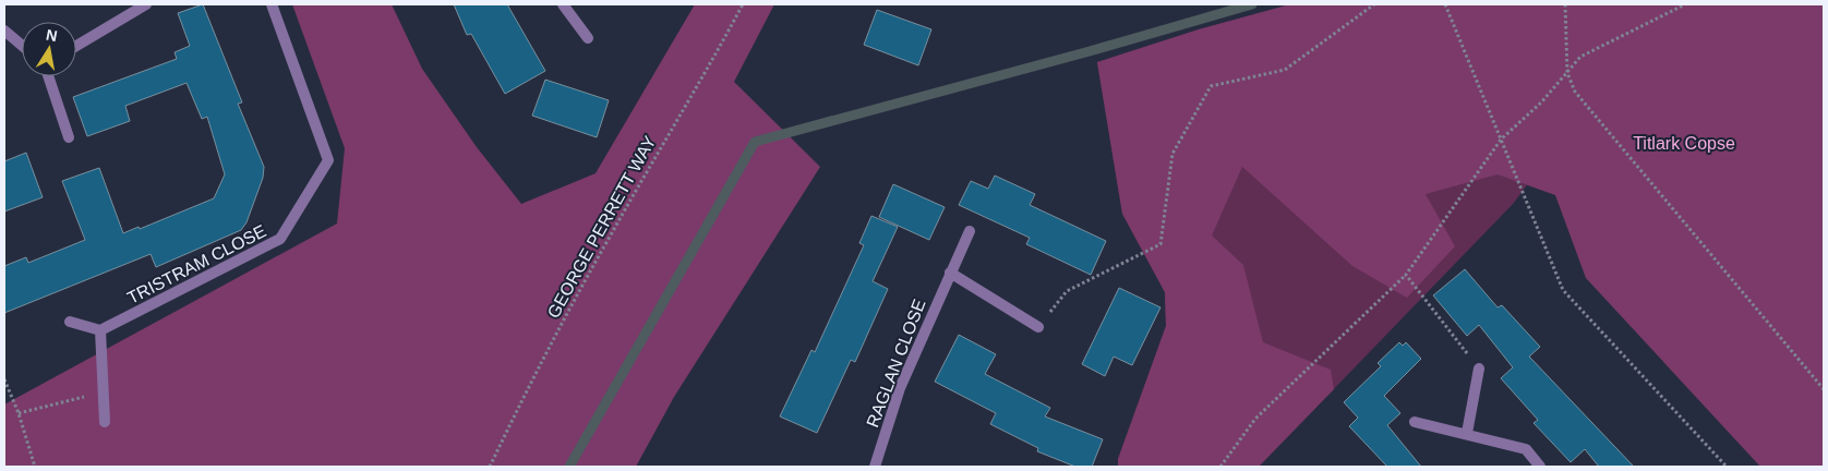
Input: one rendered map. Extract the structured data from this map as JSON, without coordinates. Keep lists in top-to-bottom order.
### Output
{
  "streets": {
    "street": ["TRISTRAM CLOSE", "RAGLAN CLOSE"],
    "path": ["GEORGE PERRETT WAY"]
  },
  "parks": ["Titlark Copse"],
  "north": "top"
}
